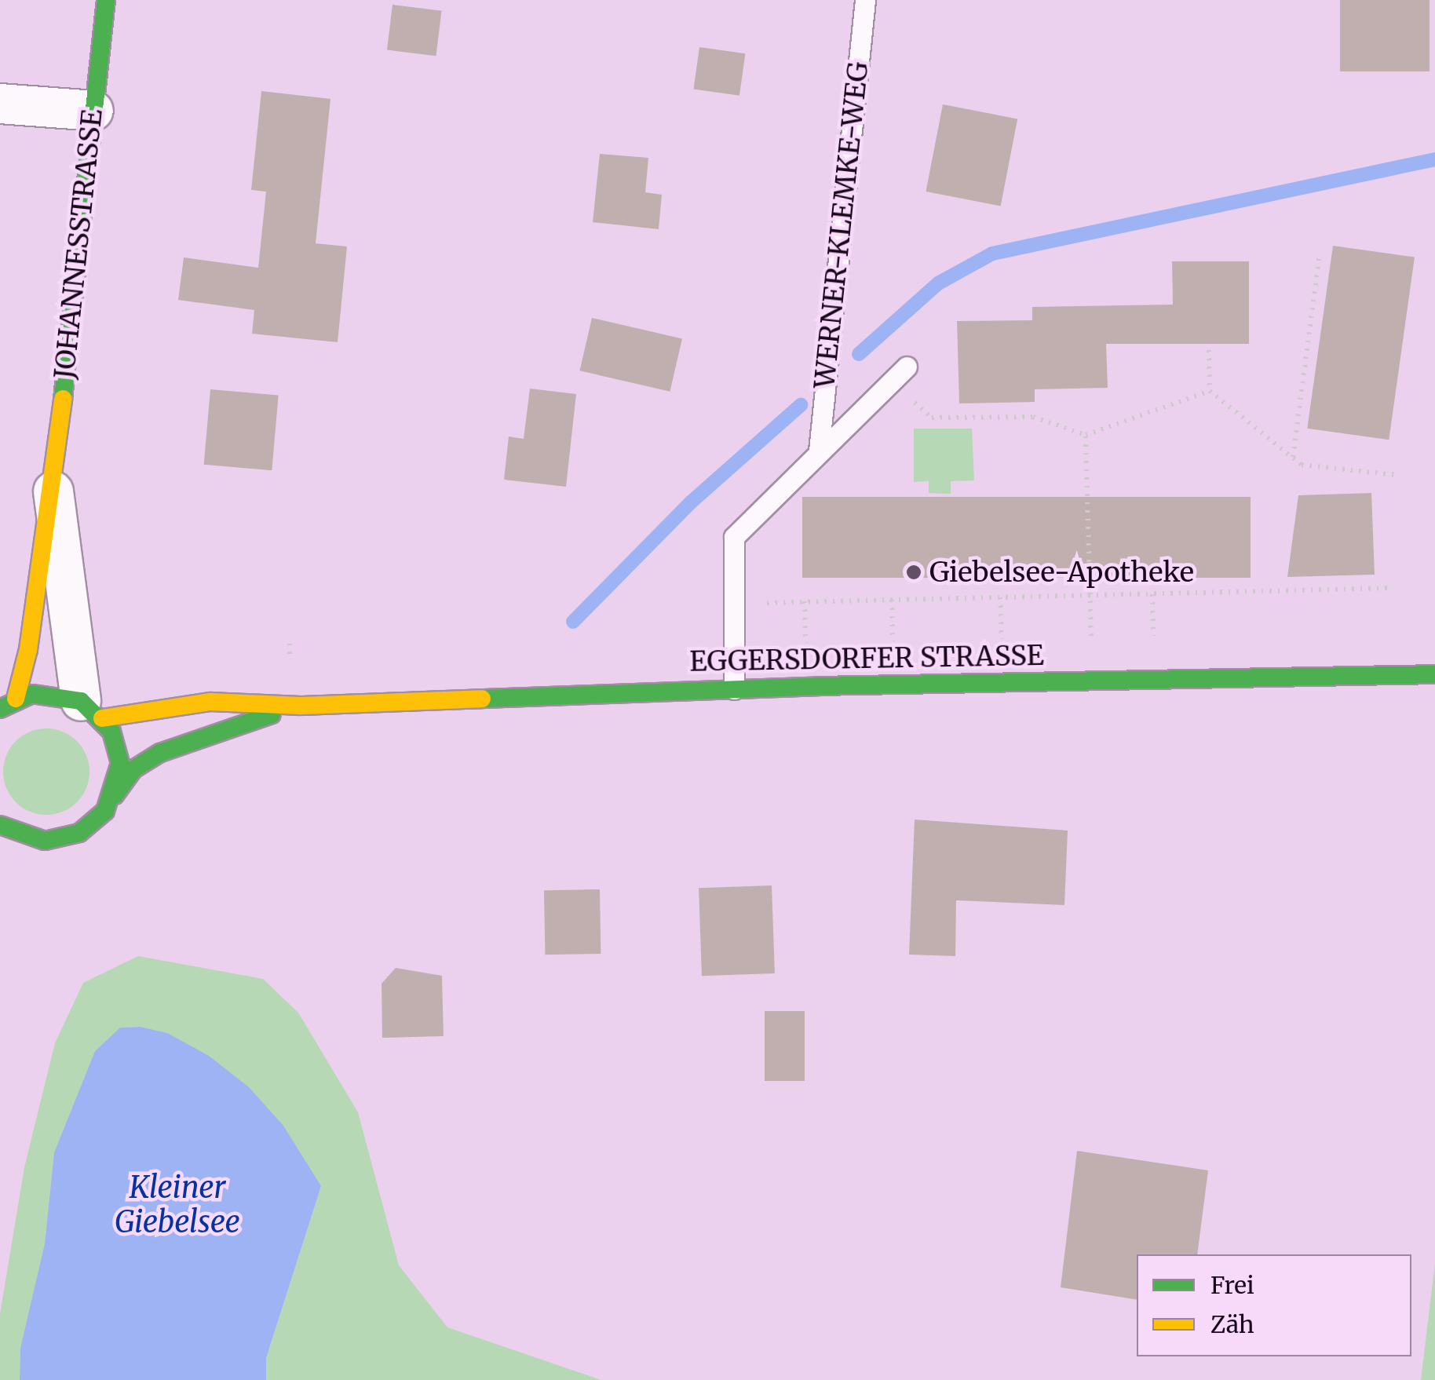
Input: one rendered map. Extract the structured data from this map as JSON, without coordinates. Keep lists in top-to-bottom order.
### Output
{
  "streets": {
    "street": ["JOHANNESSTRASSE", "EGGERSDORFER STRASSE"],
    "lane": ["WERNER-KLEMKE-WEG"]
  },
  "crossings": [
    ["WERNER-KLEMKE-WEG", "EGGERSDORFER STRASSE"],
    ["JOHANNESSTRASSE", "EGGERSDORFER STRASSE"]
  ],
  "water": ["Kleiner Giebelsee"],
  "places": ["Giebelsee-Apotheke"],
  "legend": ["Frei", "Zäh"]
}
